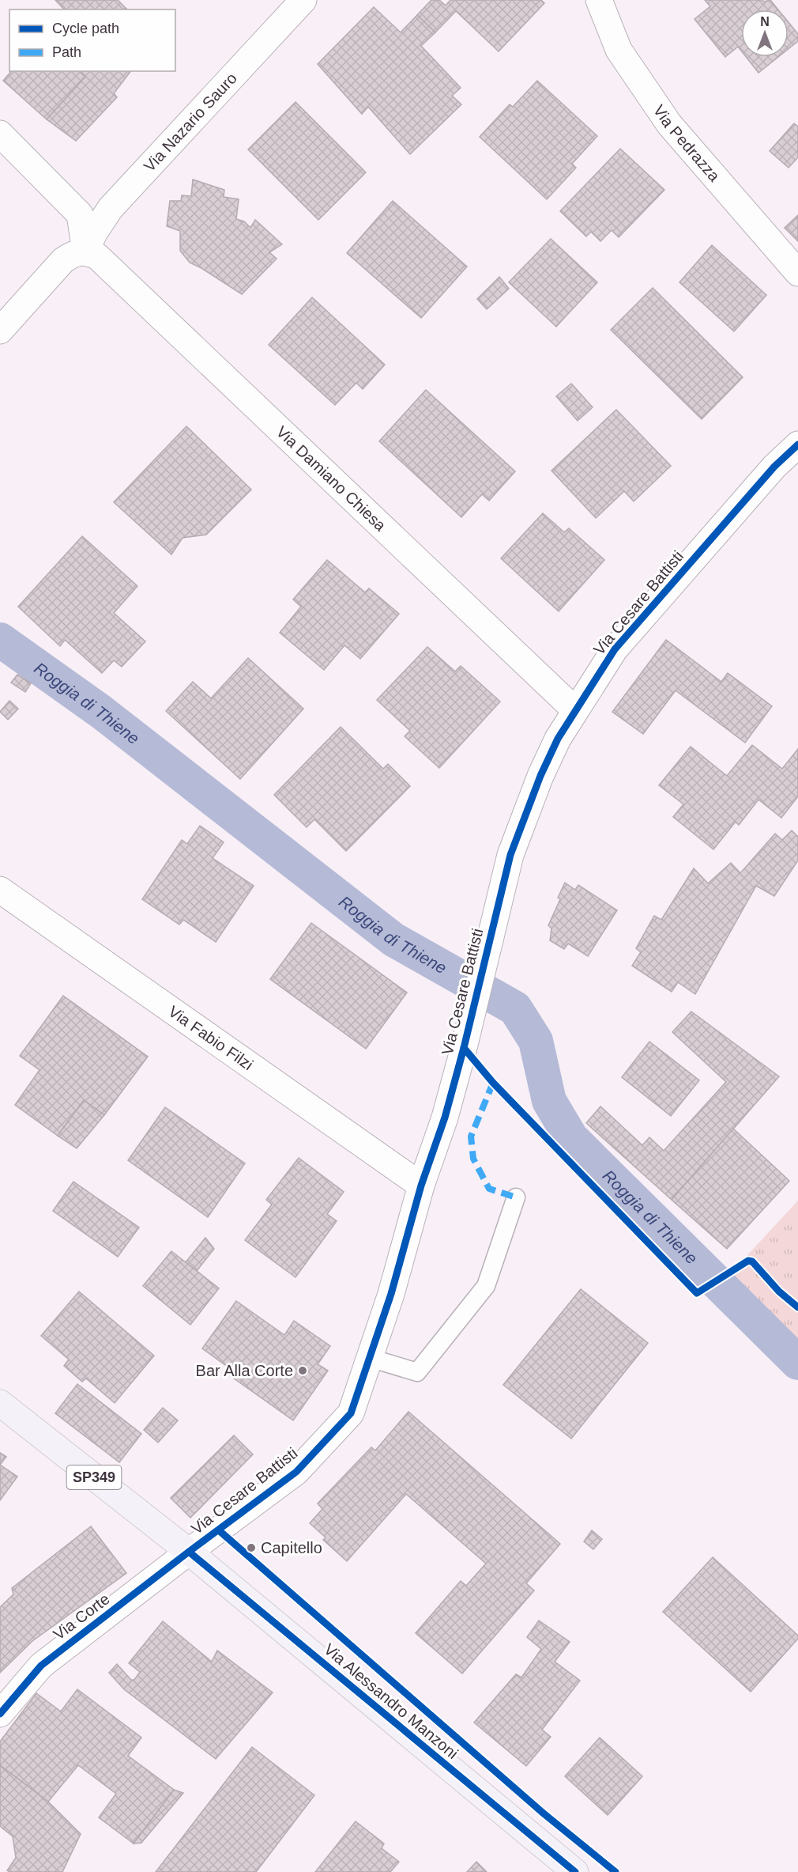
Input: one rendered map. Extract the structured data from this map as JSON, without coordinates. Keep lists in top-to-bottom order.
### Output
{
  "streets": {
    "main road": ["SP349", "Via Alessandro Manzoni"],
    "street": [
      "Via Nazario Sauro",
      "Via Pedrazza",
      "Via Damiano Chiesa",
      "Via Cesare Battisti",
      "Via Fabio Filzi",
      "Via Corte"
    ]
  },
  "crossings": [
    ["Via Nazario Sauro", "Via Damiano Chiesa"],
    ["Via Damiano Chiesa", "Via Cesare Battisti"],
    ["Via Cesare Battisti", "Via Fabio Filzi"],
    ["Via Cesare Battisti", "Via Corte"],
    ["Via Cesare Battisti", "Via Alessandro Manzoni"],
    ["Via Corte", "Via Alessandro Manzoni"]
  ],
  "water": ["Roggia di Thiene"],
  "places": ["Bar Alla Corte", "Capitello"],
  "legend": ["Cycle path", "Path"],
  "north": "top"
}
